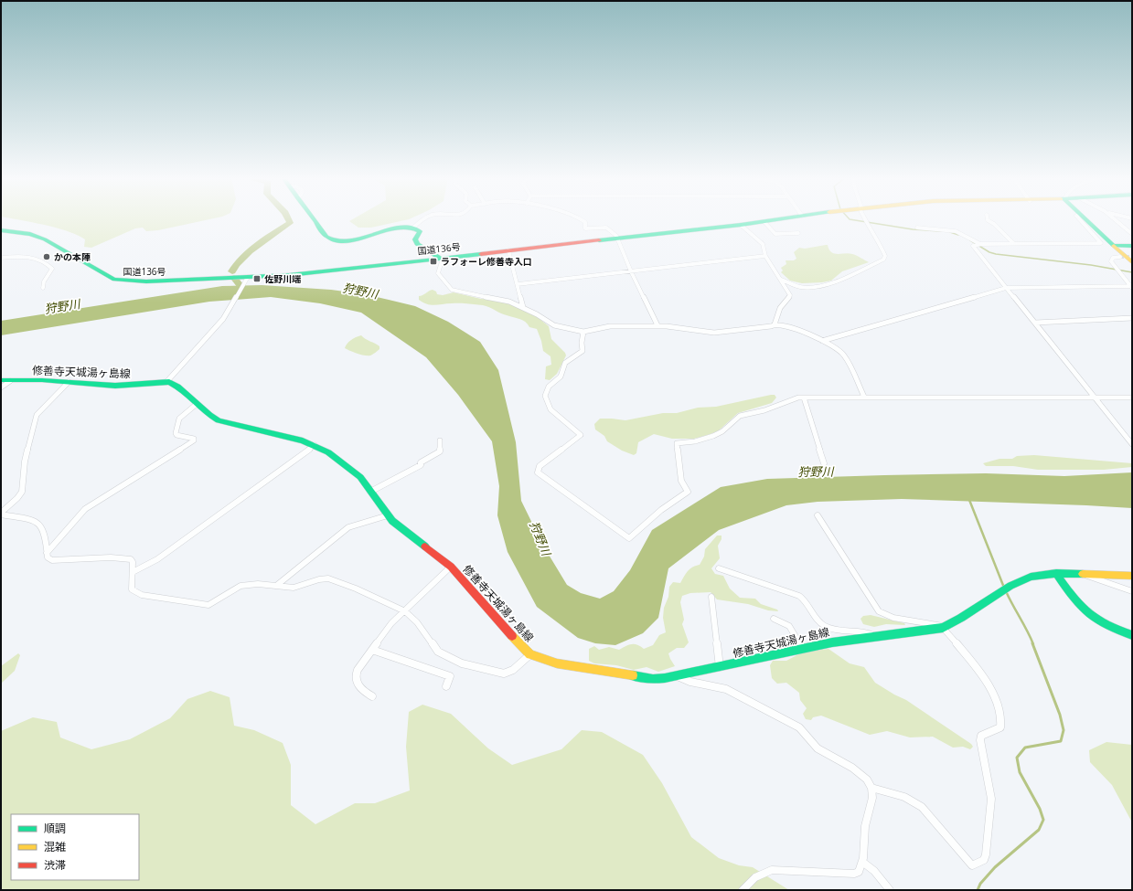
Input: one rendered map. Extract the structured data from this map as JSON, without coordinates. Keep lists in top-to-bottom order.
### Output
{
  "streets": {
    "main road": ["国道136号", "修善寺天城湯ヶ島線"]
  },
  "water": ["狩野川"],
  "places": {
    "other": ["かの本陣"],
    "transit": ["ラフォーレ修善寺入口", "佐野川端"]
  },
  "legend": ["順調", "混雑", "渋滞"]
}
